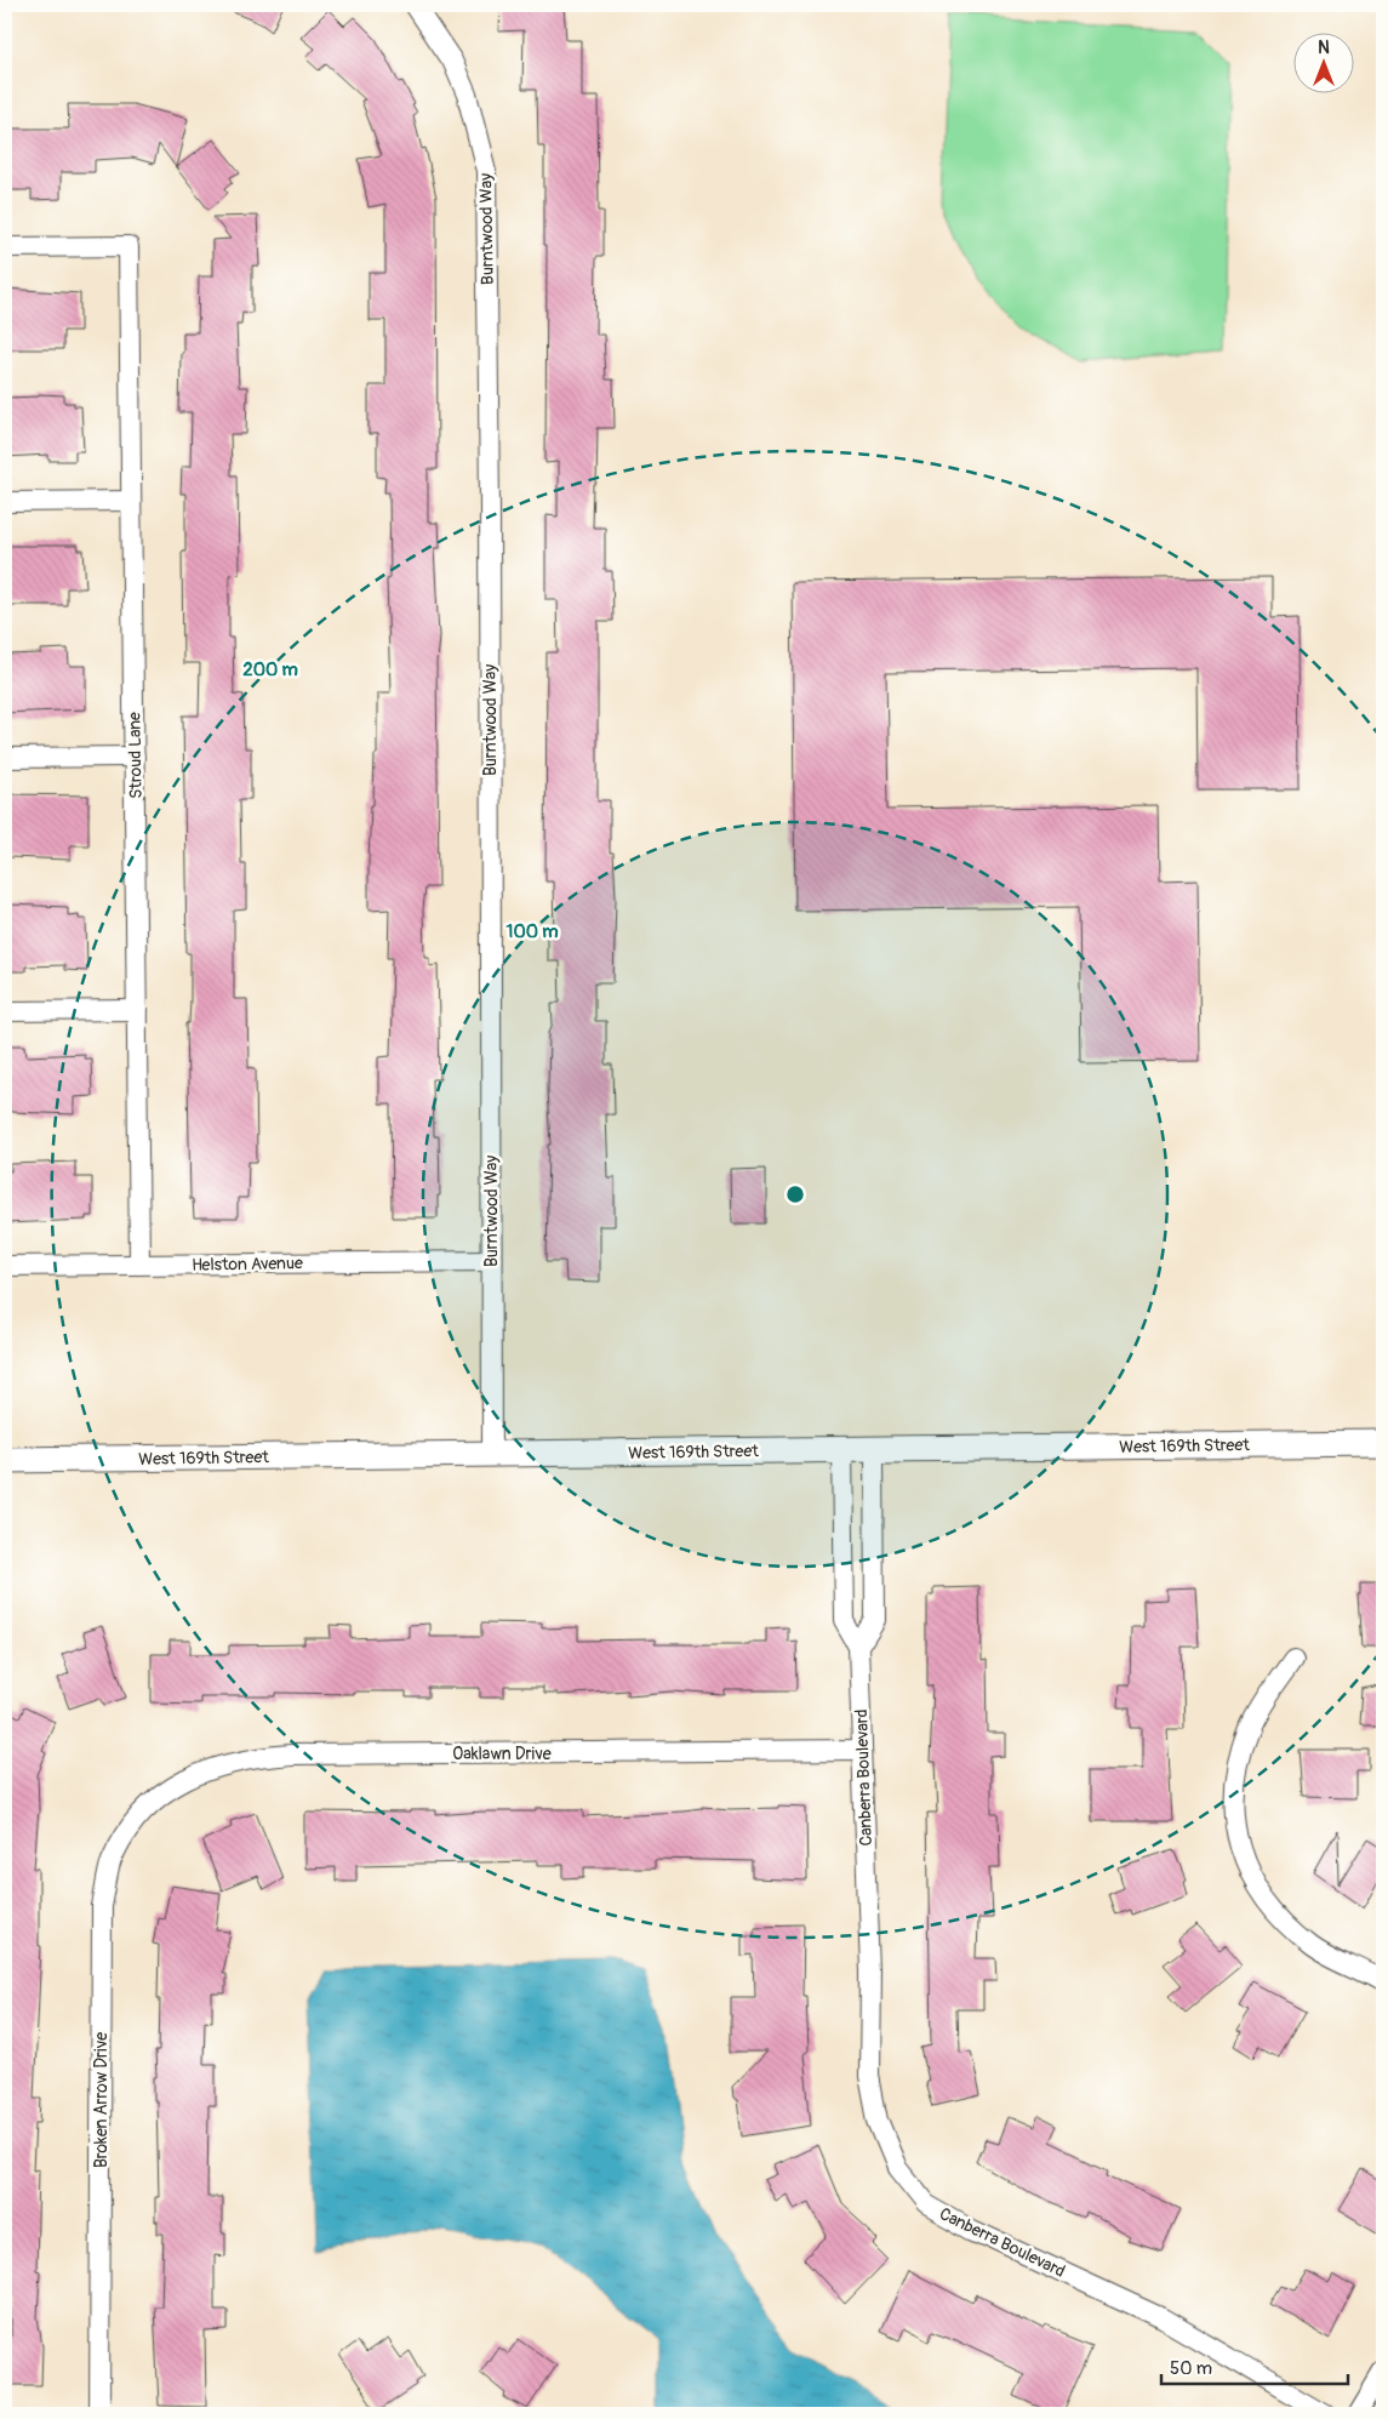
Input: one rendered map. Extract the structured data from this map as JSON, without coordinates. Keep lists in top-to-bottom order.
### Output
{
  "streets": {
    "street": [
      "Burntwood Way",
      "Stroud Lane",
      "Helston Avenue",
      "West 169th Street",
      "Oaklawn Drive",
      "Canberra Boulevard",
      "Broken Arrow Drive"
    ]
  },
  "crossings": [
    ["Burntwood Way", "Helston Avenue"],
    ["Burntwood Way", "West 169th Street"],
    ["Stroud Lane", "Helston Avenue"],
    ["West 169th Street", "Canberra Boulevard"],
    ["Oaklawn Drive", "Canberra Boulevard"],
    ["Oaklawn Drive", "Broken Arrow Drive"]
  ],
  "scale_bar": "50 m",
  "north": "top",
  "rings": ["200 m", "100 m"]
}
